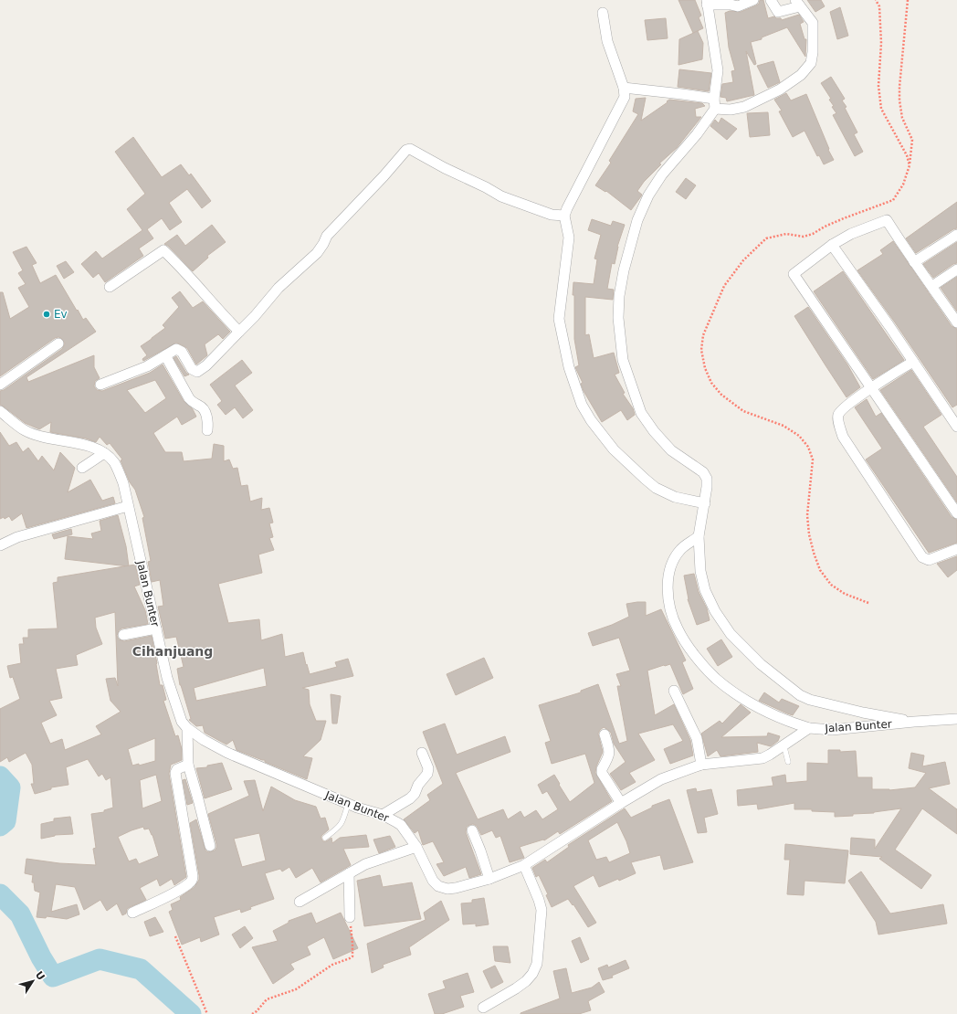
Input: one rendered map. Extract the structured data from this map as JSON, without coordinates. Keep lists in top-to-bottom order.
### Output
{
  "streets": {
    "street": ["Jalan Bunter"]
  },
  "districts": ["Cihanjuang"],
  "places": ["Ev"],
  "north": "top right"
}
